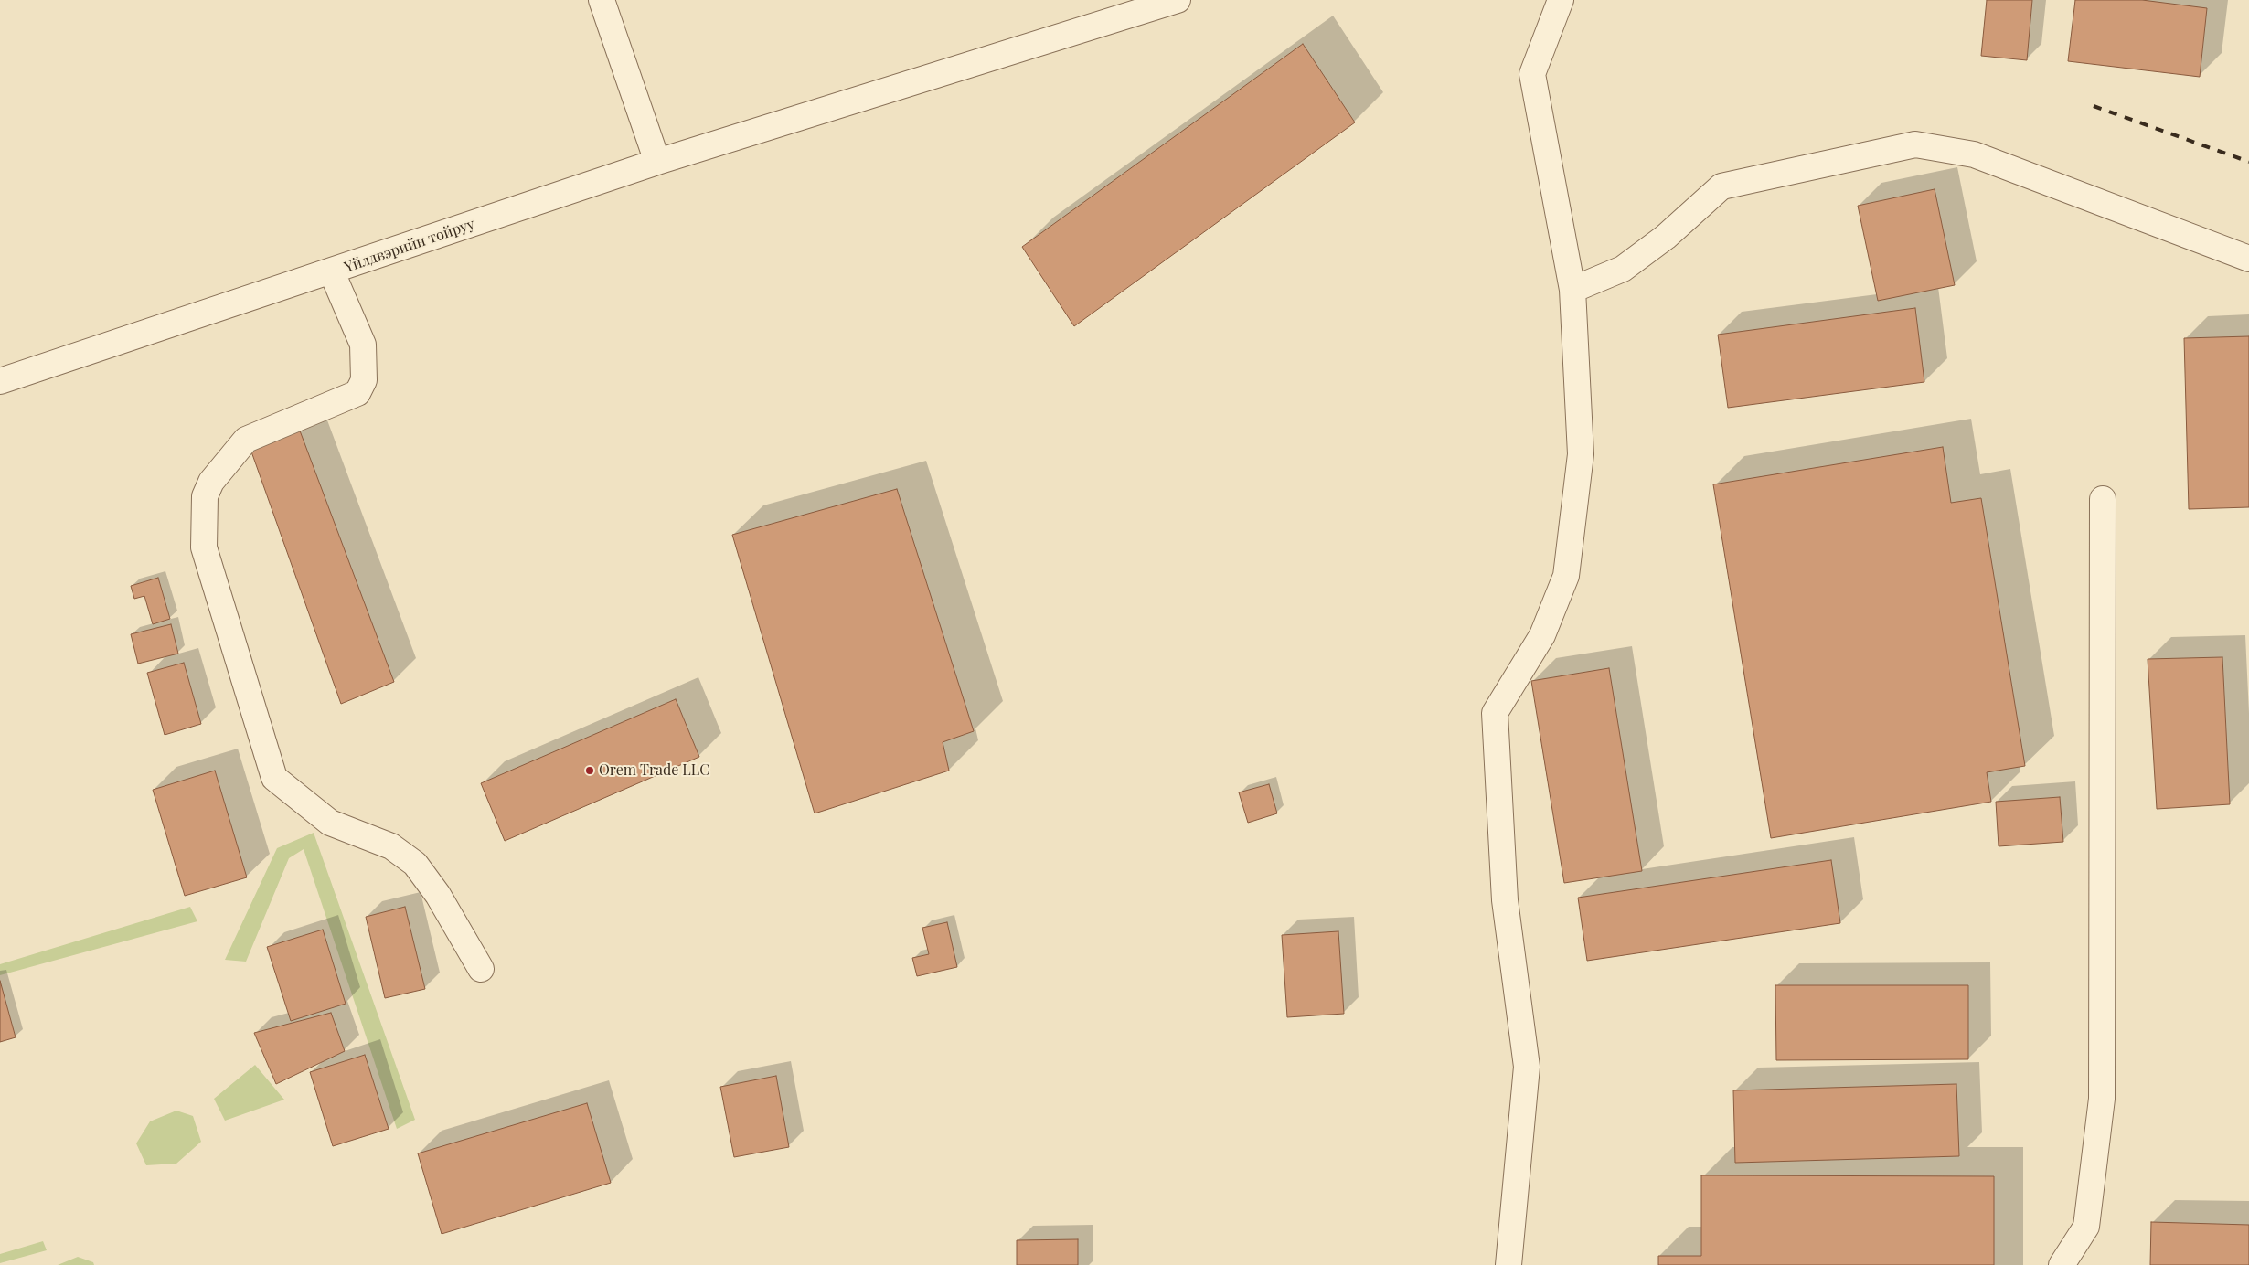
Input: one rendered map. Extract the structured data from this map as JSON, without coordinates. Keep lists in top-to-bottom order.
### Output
{
  "streets": {
    "lane": ["Үйлдвэрийн тойруу"]
  },
  "places": ["Orem Trade LLC"]
}
